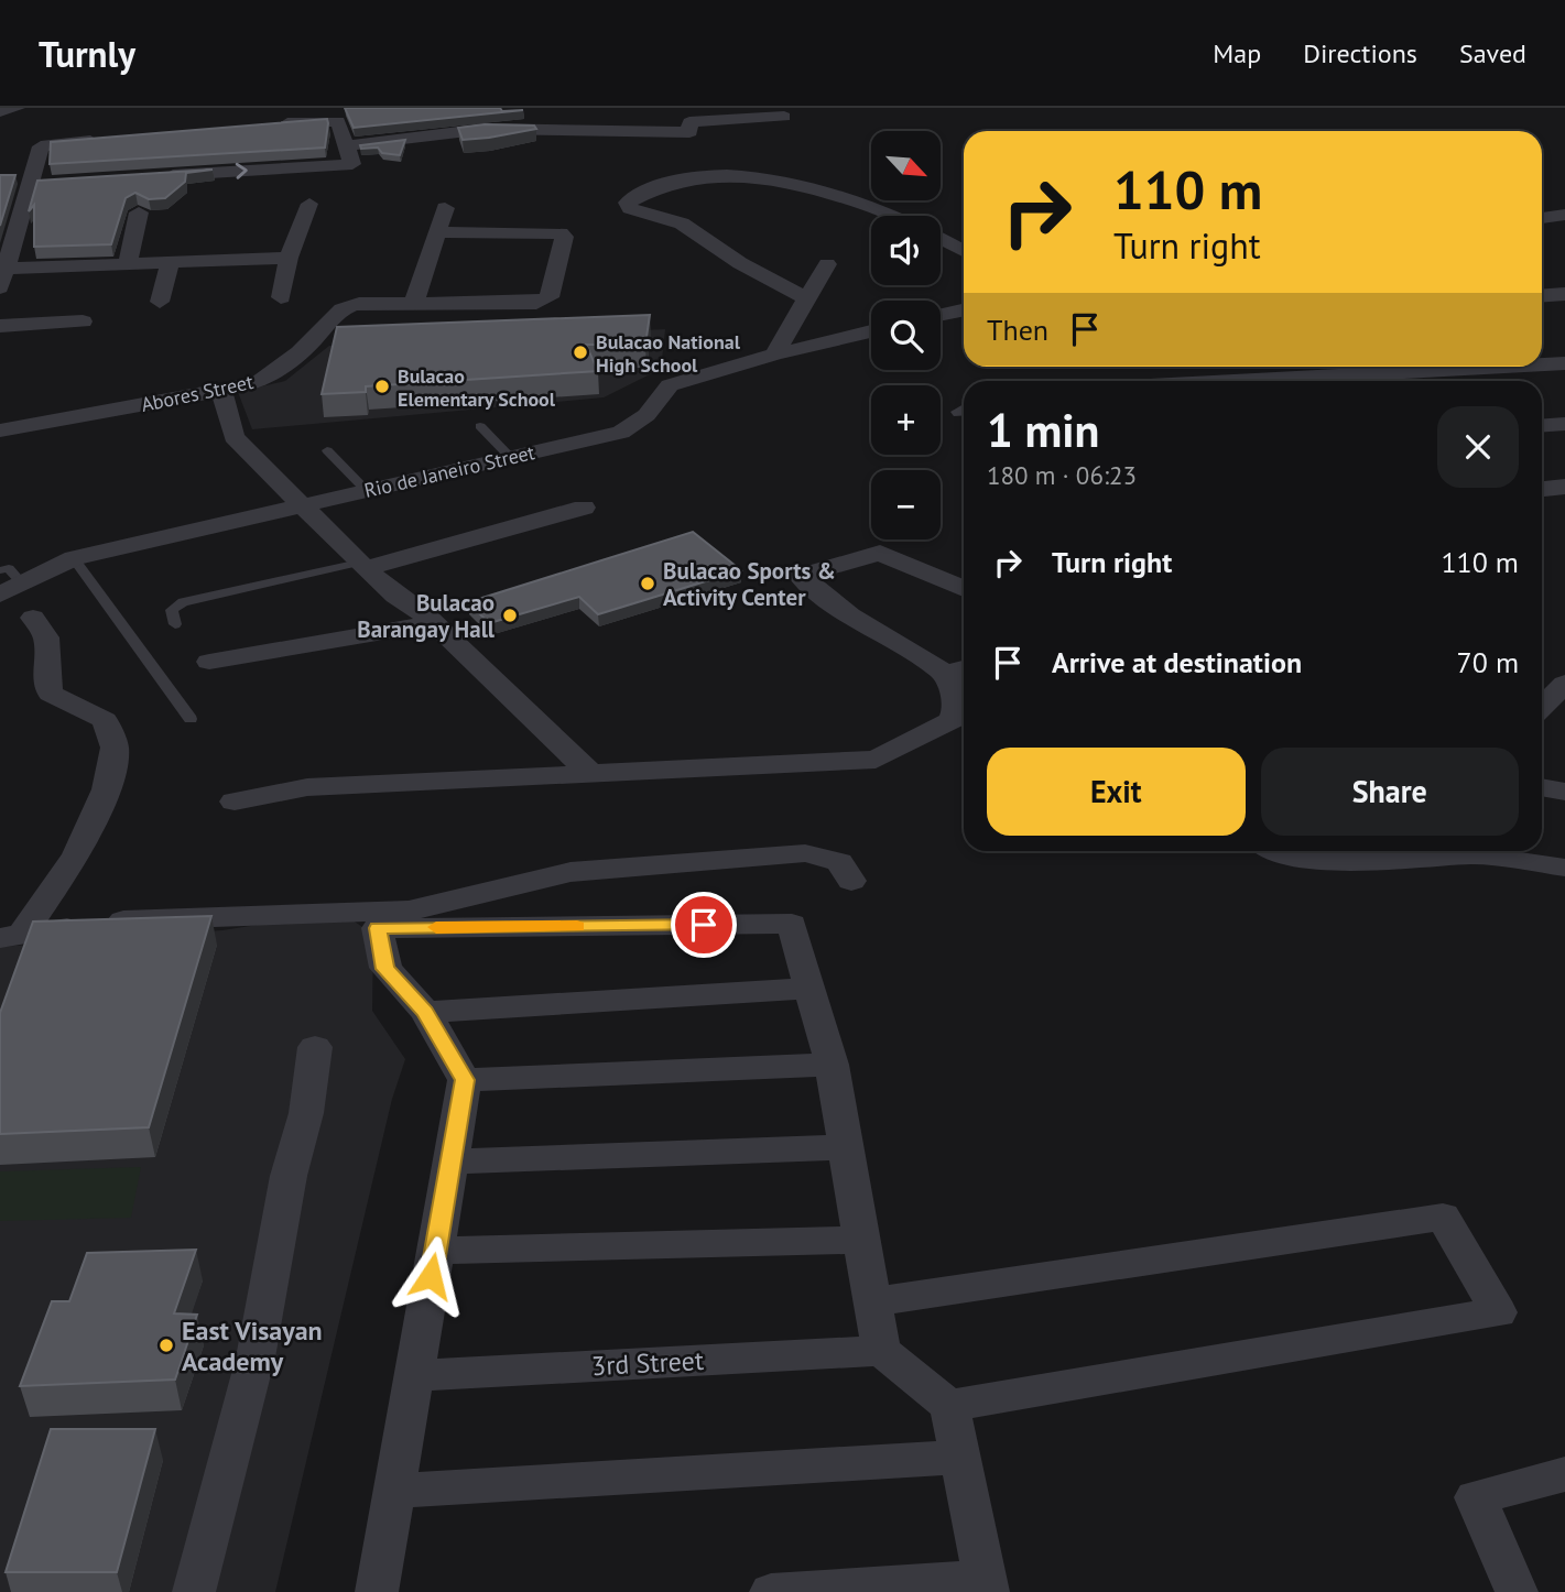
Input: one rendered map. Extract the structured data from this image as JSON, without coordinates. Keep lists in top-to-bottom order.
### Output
{
  "streets": {
    "street": ["Abores Street", "Rio de Janeiro Street", "3rd Street"]
  },
  "places": [
    "Bulacao National High School",
    "Bulacao Elementary School",
    "Bulacao Sports & Activity Center",
    "Bulacao Barangay Hall",
    "East Visayan Academy"
  ],
  "north": "bottom right",
  "page": {
    "header": "Turnly",
    "nav": ["Map", "Directions", "Saved"],
    "map_buttons": ["+", "−"],
    "turn": ["110 m", "Turn right"],
    "then": "Then",
    "heading": ["1 min", "180 m · 06:23"],
    "list": [
      {
        "name": "Turn right",
        "value": "110 m"
      },
      {
        "name": "Arrive at destination",
        "value": "70 m"
      }
    ],
    "buttons": ["Exit", "Share"]
  }
}
